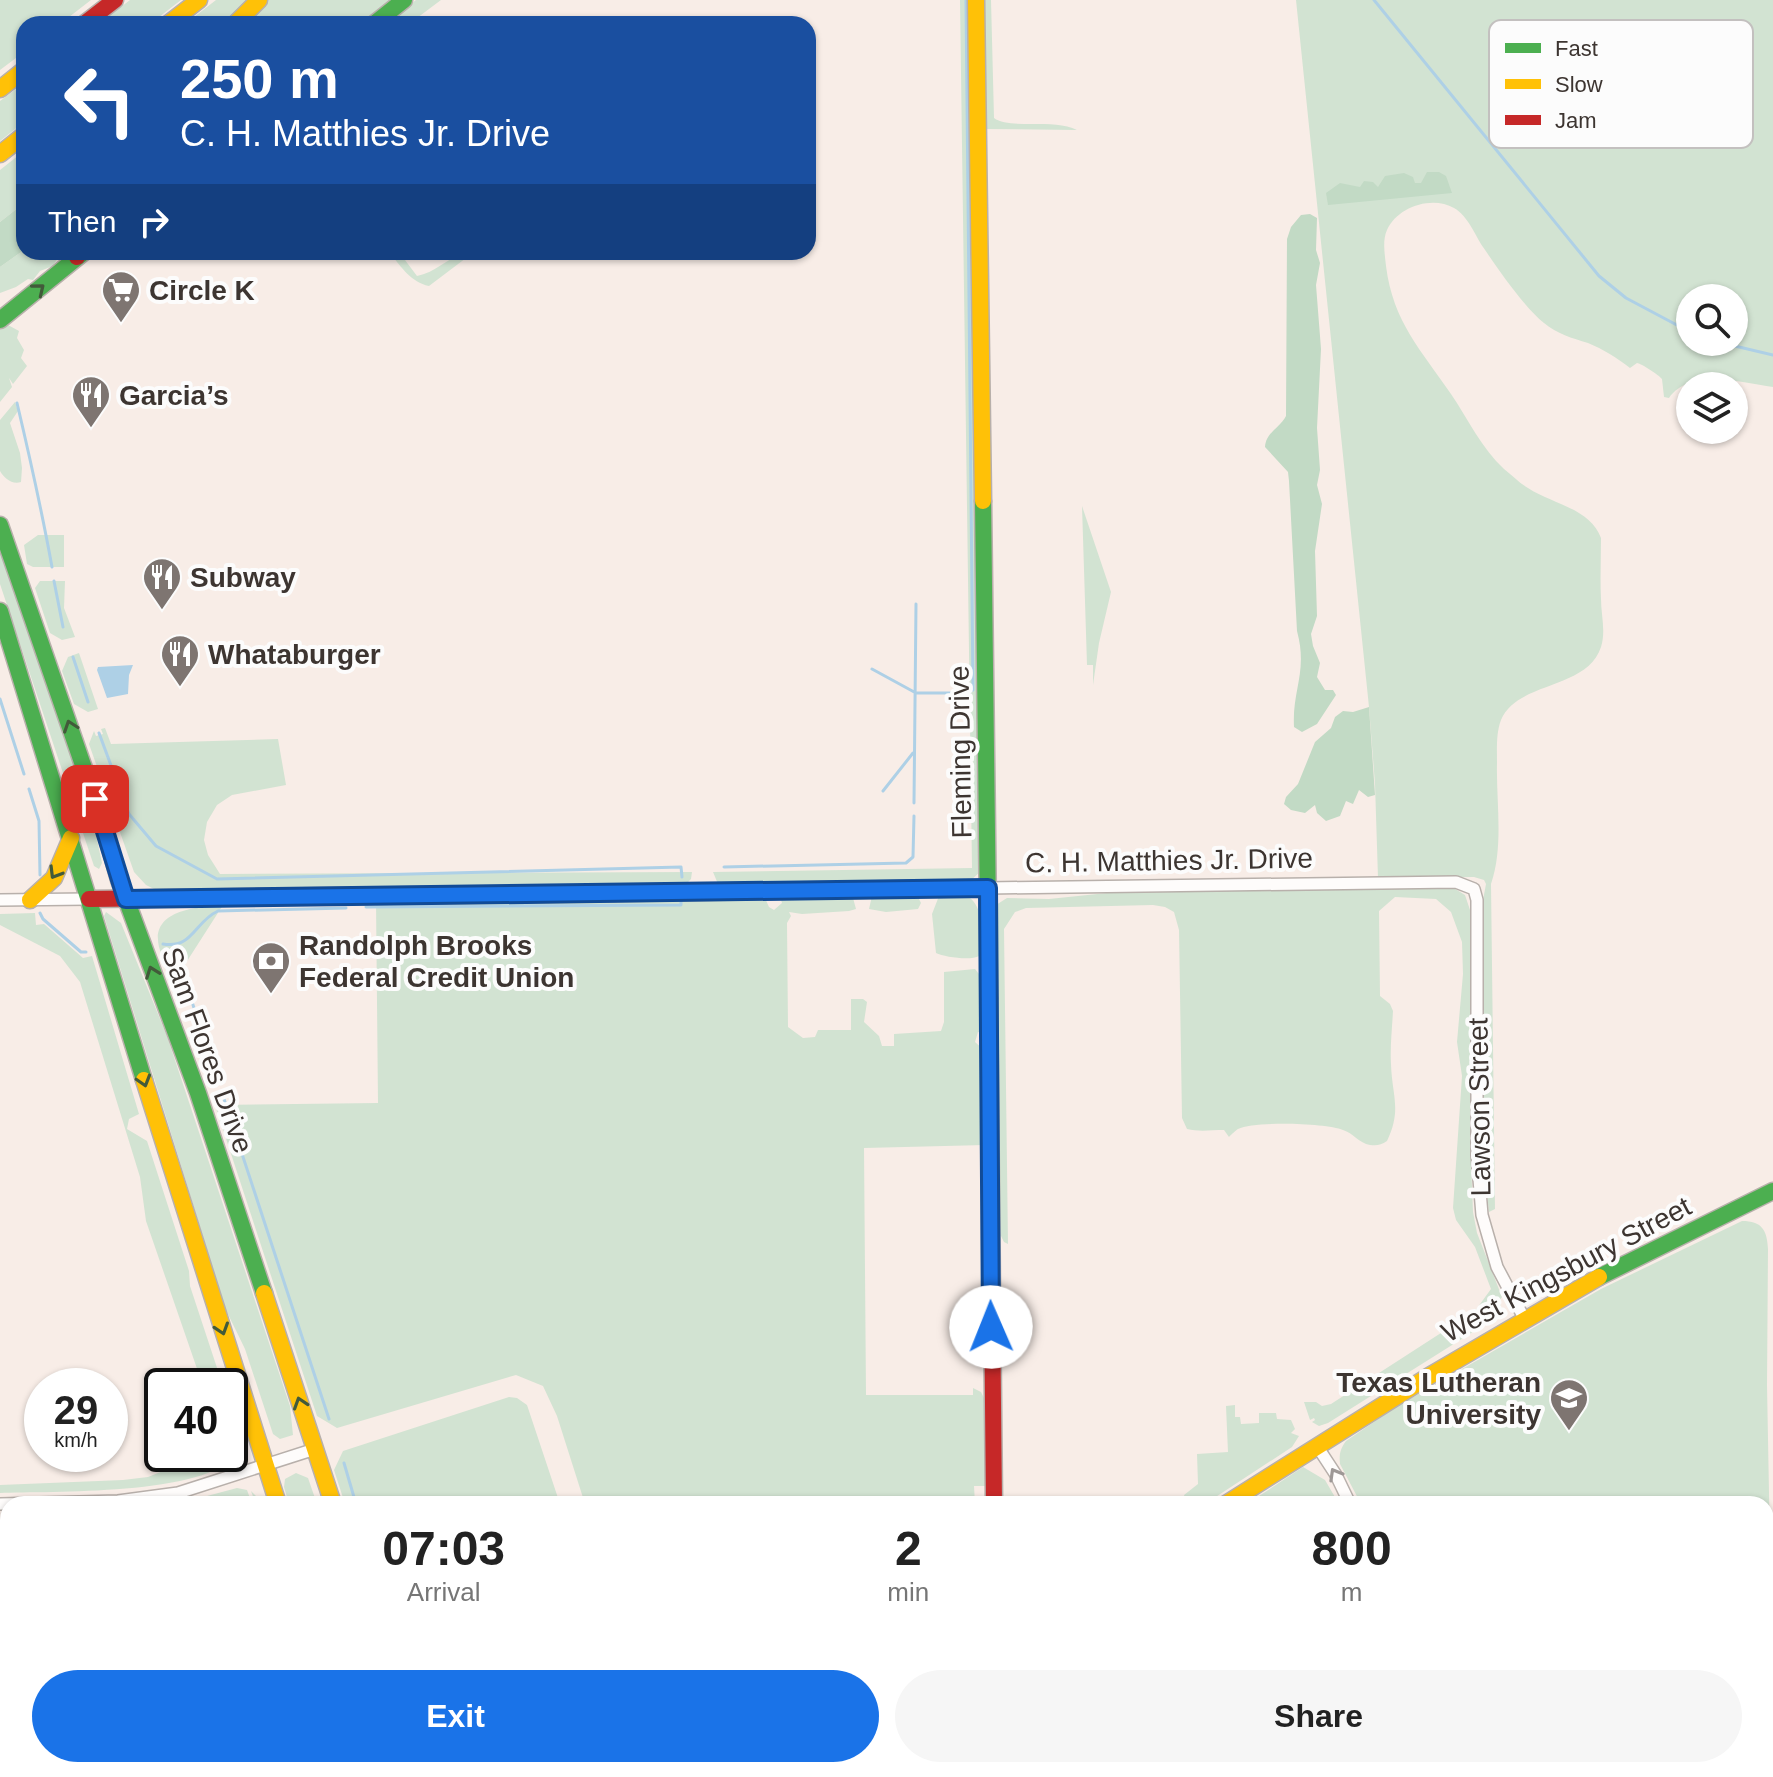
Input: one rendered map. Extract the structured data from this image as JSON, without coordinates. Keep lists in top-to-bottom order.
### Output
{
  "streets": {
    "main road": [
      "Fleming Drive",
      "C. H. Matthies Jr. Drive",
      "Sam Flores Drive",
      "West Kingsbury Street"
    ],
    "street": ["Lawson Street"]
  },
  "crossings": [
    ["Fleming Drive", "C. H. Matthies Jr. Drive"],
    ["C. H. Matthies Jr. Drive", "Sam Flores Drive"],
    ["C. H. Matthies Jr. Drive", "Lawson Street"],
    ["Lawson Street", "West Kingsbury Street"]
  ],
  "places": {
    "supermarket": ["Circle K"],
    "restaurant": ["Garcia’s", "Subway", "Whataburger"],
    "bank": ["Randolph Brooks Federal Credit Union"],
    "school or university": ["Texas Lutheran University"]
  },
  "legend": ["Fast", "Slow", "Jam"],
  "page": {
    "turn": ["250 m", "C. H. Matthies Jr. Drive"],
    "then": "Then",
    "speed": "29 km/h",
    "limit": "40",
    "eta": [
      "07:03",
      "Arrival",
      "2",
      "min",
      "800",
      "m"
    ],
    "buttons": ["Exit", "Share"]
  }
}
